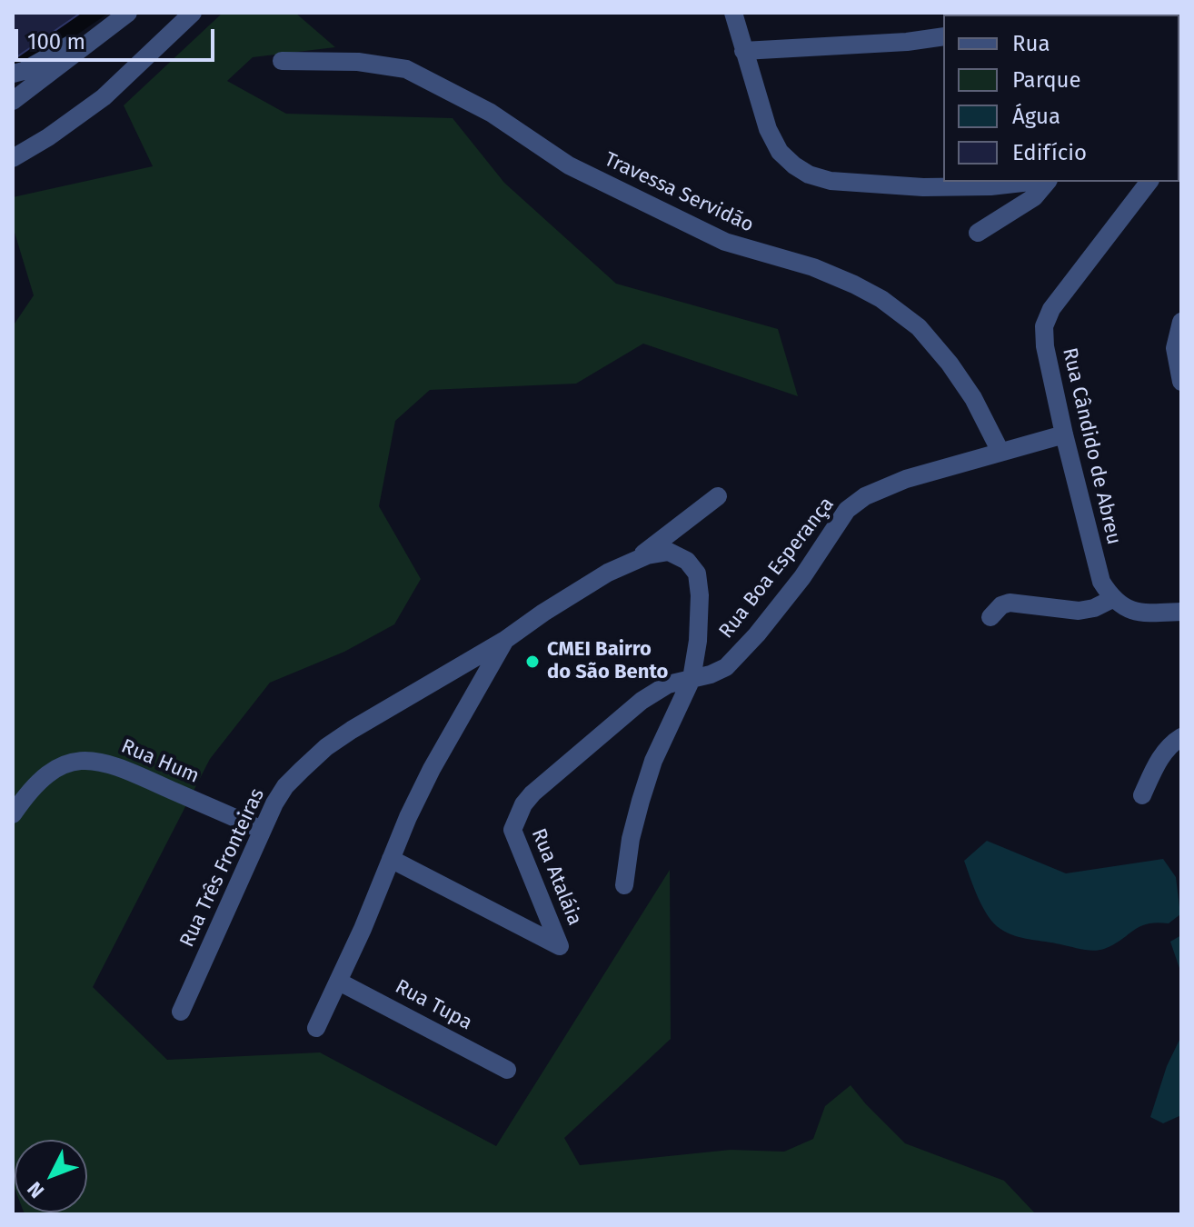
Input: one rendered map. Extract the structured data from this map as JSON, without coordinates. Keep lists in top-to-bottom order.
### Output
{
  "streets": {
    "street": [
      "Travessa Servidão",
      "Rua Cândido de Abreu",
      "Rua Boa Esperança",
      "Rua Hum",
      "Rua Três Fronteiras",
      "Rua Ataláia",
      "Rua Tupa"
    ]
  },
  "crossings": [
    ["Travessa Servidão", "Rua Boa Esperança"],
    ["Rua Cândido de Abreu", "Rua Boa Esperança"],
    ["Rua Boa Esperança", "Rua Três Fronteiras"],
    ["Rua Boa Esperança", "Rua Ataláia"],
    ["Rua Hum", "Rua Três Fronteiras"],
    ["Rua Três Fronteiras", "Rua Ataláia"],
    ["Rua Três Fronteiras", "Rua Tupa"]
  ],
  "places": ["CMEI Bairro do São Bento"],
  "legend": [
    "Rua",
    "Parque",
    "Água",
    "Edifício"
  ],
  "scale_bar": "100 m",
  "north": "bottom left"
}
